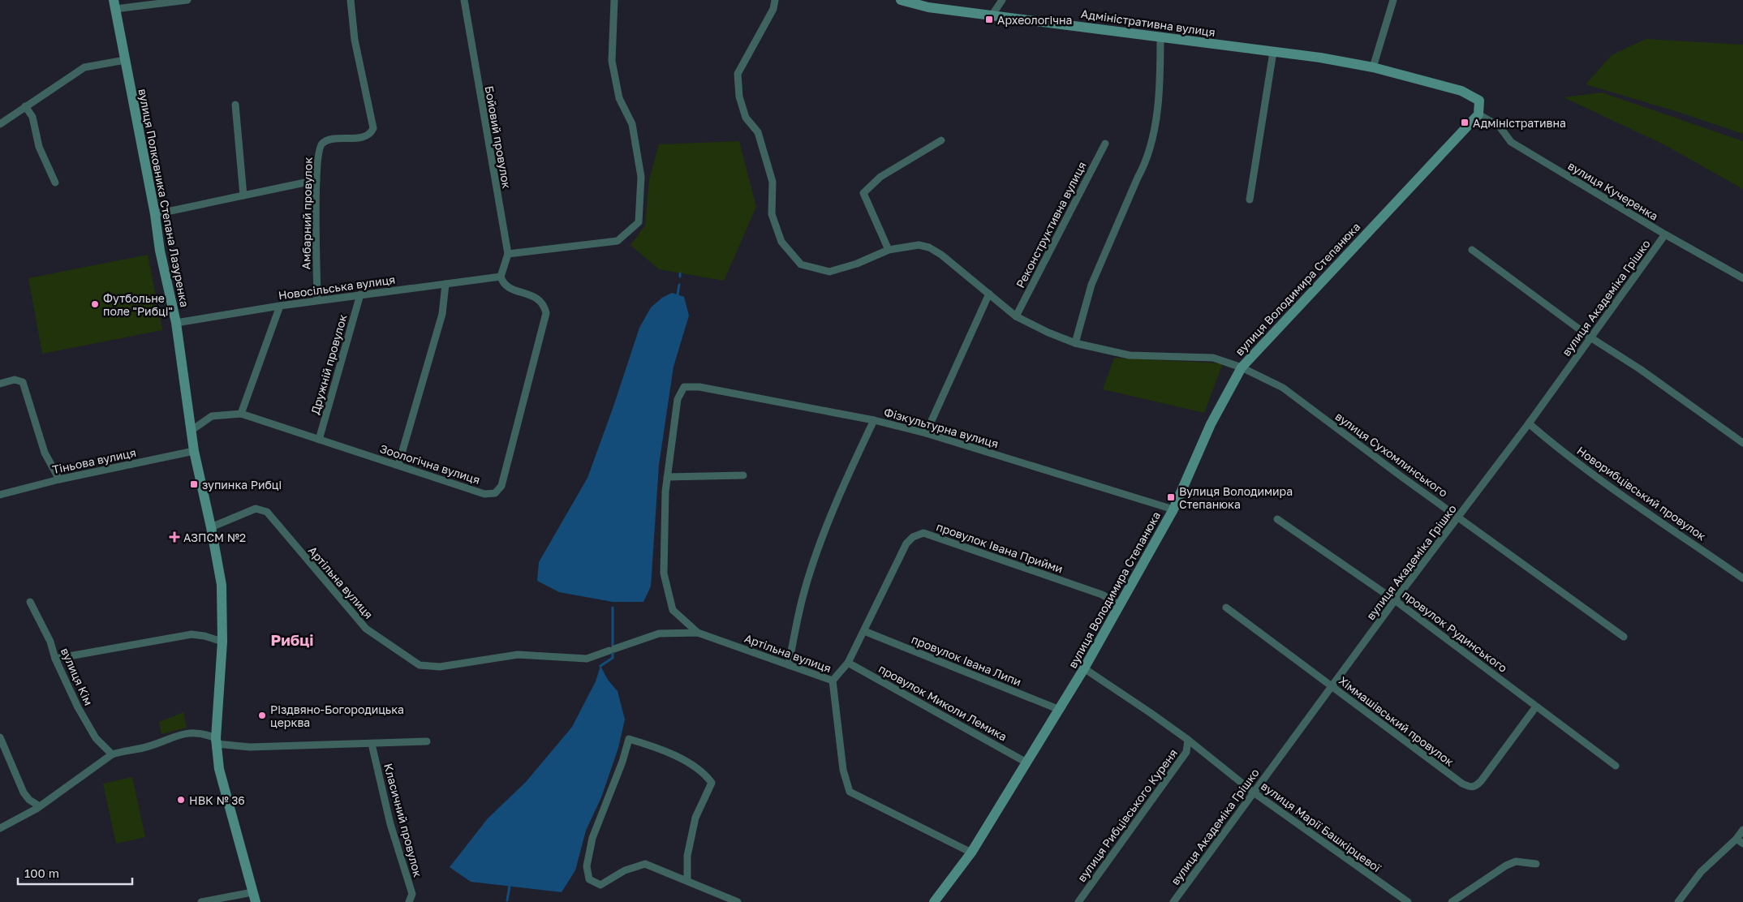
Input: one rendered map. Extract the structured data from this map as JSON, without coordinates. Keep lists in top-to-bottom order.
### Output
{
  "streets": {
    "street": [
      "Адміністративна вулиця",
      "Бойовий провулок",
      "вулиця Кучеренка",
      "вулиця Полковника Степана Лазуренка",
      "Амбарний провулок",
      "Реконструктивна вулиця",
      "Новосільська вулиця",
      "вулиця Володимира Степанюка",
      "вулиця Академіка Грішко",
      "Дружній провулок",
      "Фізкультурна вулиця",
      "вулиця Сухомлинського",
      "Тіньова вулиця",
      "Зоологічна вулиця",
      "Новорибцівський провулок",
      "провулок Івана Прийми",
      "Артільна вулиця",
      "провулок Рудинського",
      "провулок Івана Липи",
      "вулиця Кім",
      "провулок Миколи Лемика",
      "Хіммашівський провулок",
      "вулиця Рибцівського Куреня",
      "Класичний провулок",
      "вулиця Марії Башкірцевої"
    ]
  },
  "crossings": [
    ["Адміністративна вулиця", "вулиця Кучеренка"],
    ["Адміністративна вулиця", "вулиця Володимира Степанюка"],
    ["Бойовий провулок", "Новосільська вулиця"],
    ["Бойовий провулок", "Зоологічна вулиця"],
    ["вулиця Кучеренка", "вулиця Володимира Степанюка"],
    ["вулиця Кучеренка", "вулиця Академіка Грішко"],
    ["вулиця Полковника Степана Лазуренка", "Новосільська вулиця"],
    ["вулиця Полковника Степана Лазуренка", "Тіньова вулиця"],
    ["вулиця Полковника Степана Лазуренка", "Зоологічна вулиця"],
    ["вулиця Полковника Степана Лазуренка", "Артільна вулиця"],
    ["Амбарний провулок", "Новосільська вулиця"],
    ["Новосільська вулиця", "Дружній провулок"],
    ["Новосільська вулиця", "Зоологічна вулиця"],
    ["вулиця Володимира Степанюка", "Фізкультурна вулиця"],
    ["вулиця Володимира Степанюка", "вулиця Сухомлинського"],
    ["вулиця Володимира Степанюка", "провулок Івана Прийми"],
    ["вулиця Володимира Степанюка", "Артільна вулиця"],
    ["вулиця Володимира Степанюка", "провулок Івана Липи"],
    ["вулиця Володимира Степанюка", "провулок Миколи Лемика"],
    ["вулиця Володимира Степанюка", "вулиця Марії Башкірцевої"],
    ["вулиця Академіка Грішко", "вулиця Сухомлинського"],
    ["вулиця Академіка Грішко", "Новорибцівський провулок"],
    ["вулиця Академіка Грішко", "провулок Рудинського"],
    ["вулиця Академіка Грішко", "Хіммашівський провулок"],
    ["вулиця Академіка Грішко", "вулиця Марії Башкірцевої"],
    ["Дружній провулок", "Зоологічна вулиця"],
    ["провулок Івана Прийми", "Артільна вулиця"],
    ["провулок Івана Прийми", "провулок Івана Липи"],
    ["провулок Івана Прийми", "провулок Миколи Лемика"],
    ["провулок Рудинського", "Хіммашівський провулок"],
    ["вулиця Рибцівського Куреня", "вулиця Марії Башкірцевої"]
  ],
  "districts": ["Рибці"],
  "places": {
    "transit": [
      "Археологічна",
      "Адміністративна",
      "зупинка Рибці",
      "Вулиця Володимира Степанюка"
    ],
    "other": ["Футбольне поле \"Рибці\"", "Різдвяно-Богородицька церква", "НВК № 36"],
    "health": ["АЗПСМ №2"]
  },
  "scale_bar": "100 m"
}
